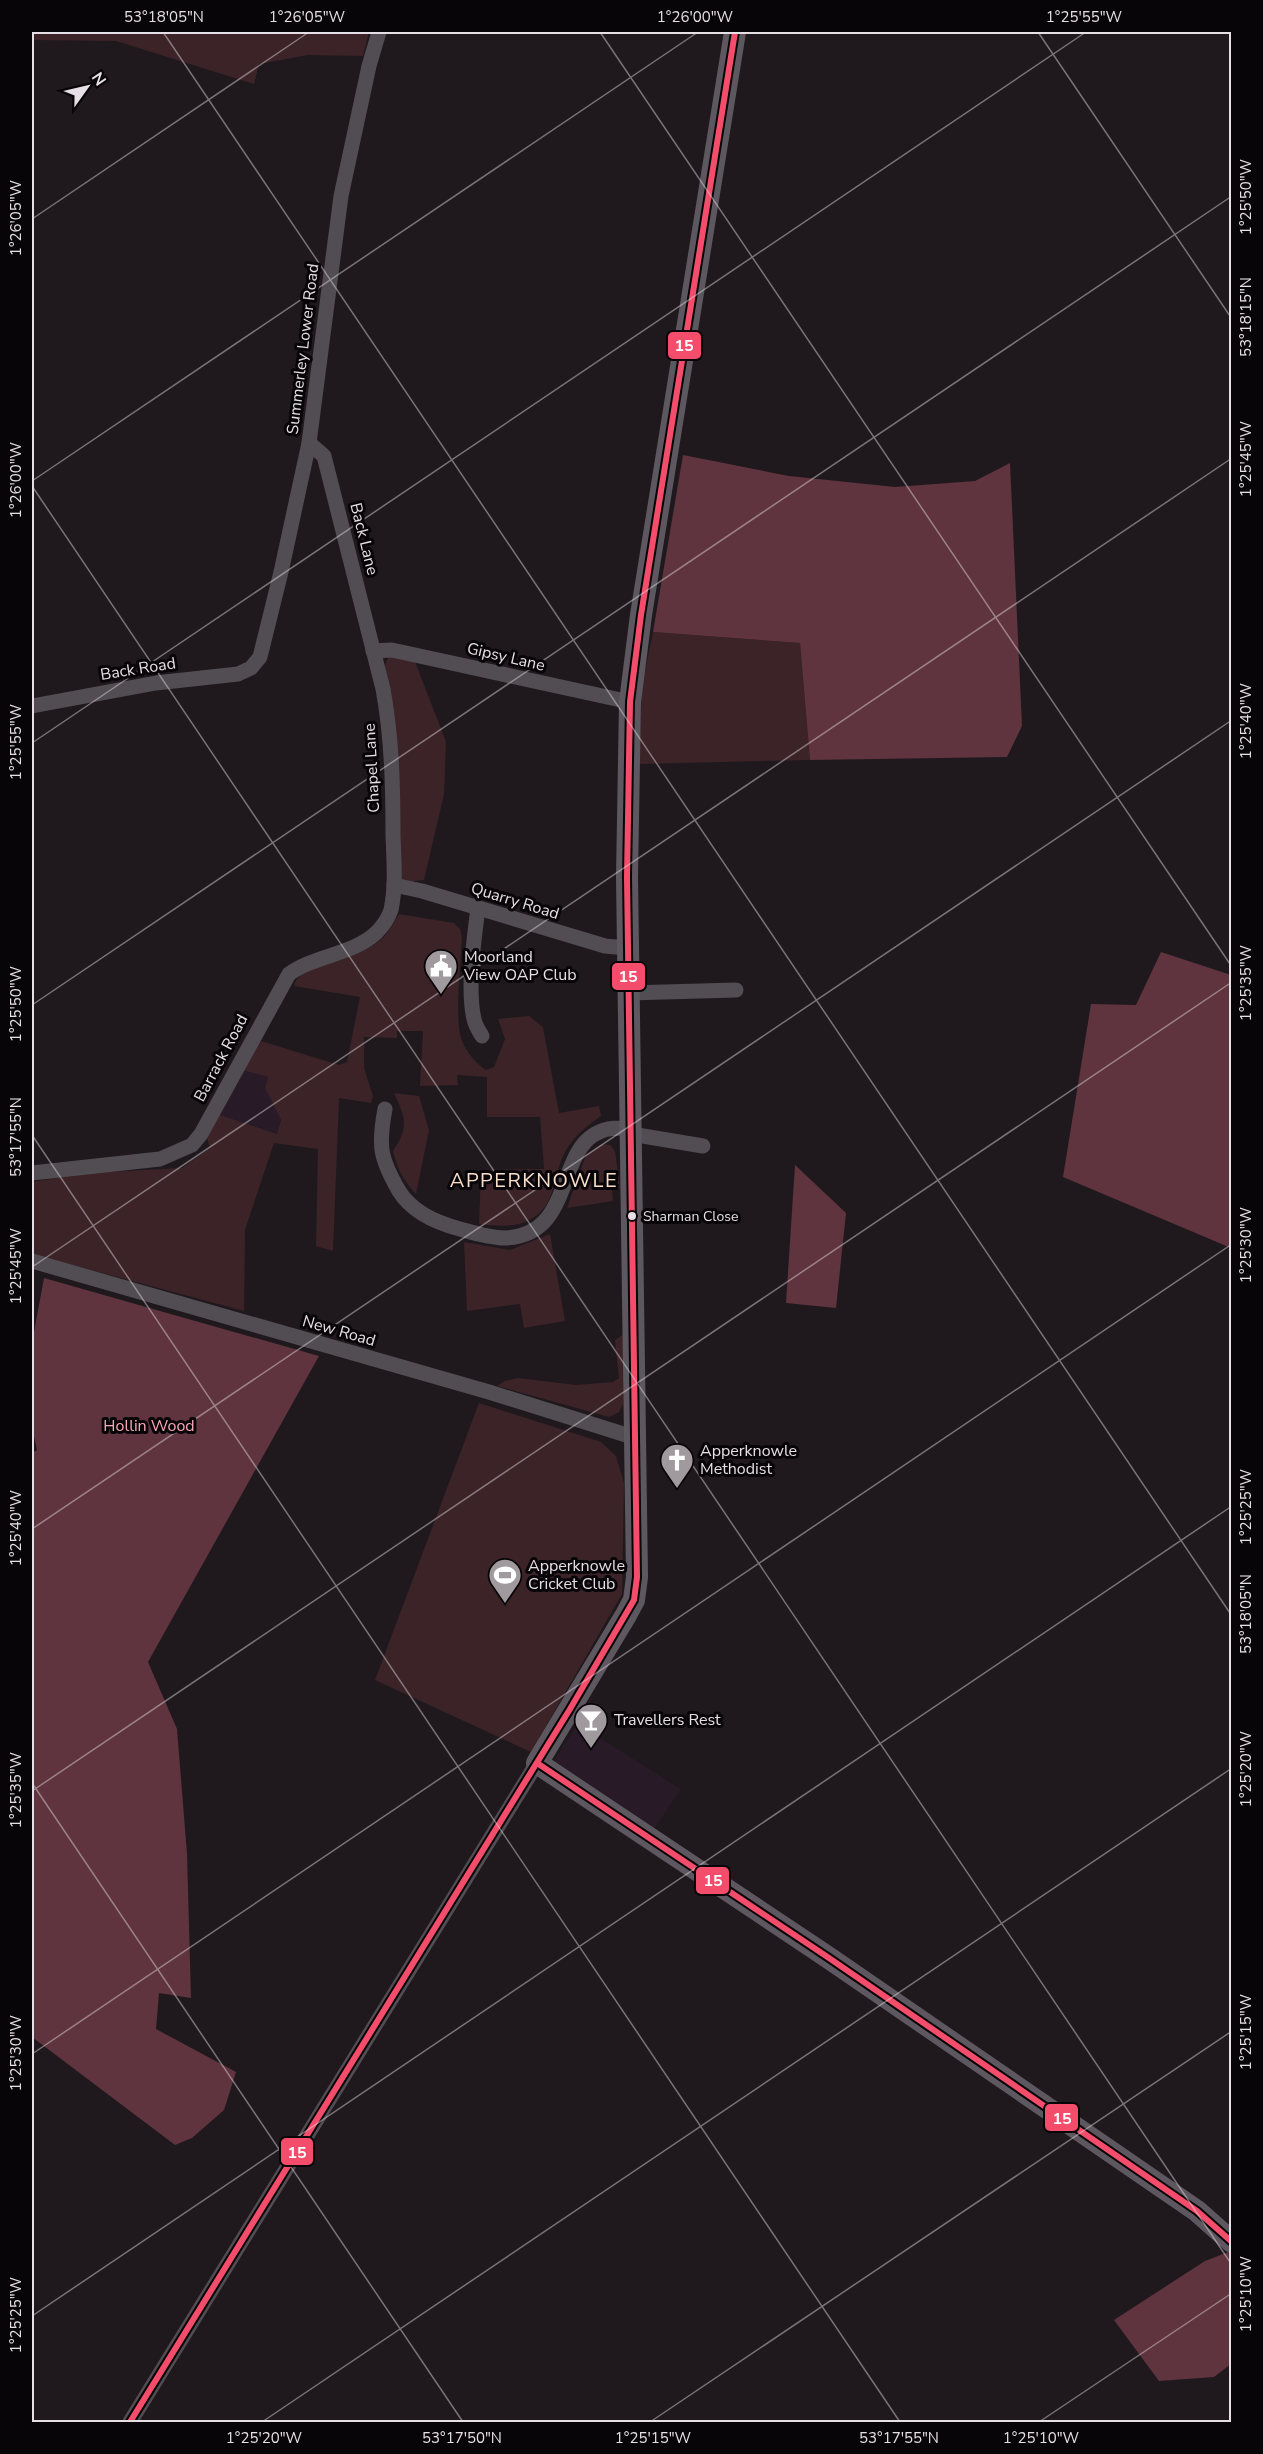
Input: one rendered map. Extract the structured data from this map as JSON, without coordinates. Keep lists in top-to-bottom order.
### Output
{
  "streets": {
    "street": [
      "Summerley Lower Road",
      "Back Lane",
      "Gipsy Lane",
      "Back Road",
      "Chapel Lane",
      "Quarry Road",
      "Barrack Road",
      "New Road"
    ]
  },
  "crossings": [
    ["Summerley Lower Road", "Back Lane"],
    ["Summerley Lower Road", "Back Road"],
    ["Back Lane", "Gipsy Lane"],
    ["Back Lane", "Chapel Lane"],
    ["Gipsy Lane", "Chapel Lane"],
    ["Chapel Lane", "Quarry Road"],
    ["Chapel Lane", "Barrack Road"],
    ["Quarry Road", "Barrack Road"]
  ],
  "districts": ["APPERKNOWLE"],
  "parks": ["Hollin Wood"],
  "places": {
    "public building": ["Moorland View OAP Club"],
    "other": ["Sharman Close"],
    "church": ["Apperknowle Methodist"],
    "sports": ["Apperknowle Cricket Club"],
    "bar": ["Travellers Rest"]
  },
  "lines": ["transit line 15"],
  "north": "top right",
  "coordinates": [
    "53°18'05\"N",
    "1°26'05\"W",
    "1°26'00\"W",
    "1°25'55\"W",
    "1°25'50\"W",
    "53°18'15\"N",
    "1°25'45\"W",
    "1°25'40\"W",
    "1°25'35\"W",
    "53°17'55\"N",
    "1°25'30\"W",
    "1°25'25\"W",
    "1°25'20\"W",
    "1°25'15\"W",
    "1°25'10\"W",
    "53°17'50\"N"
  ]
}
